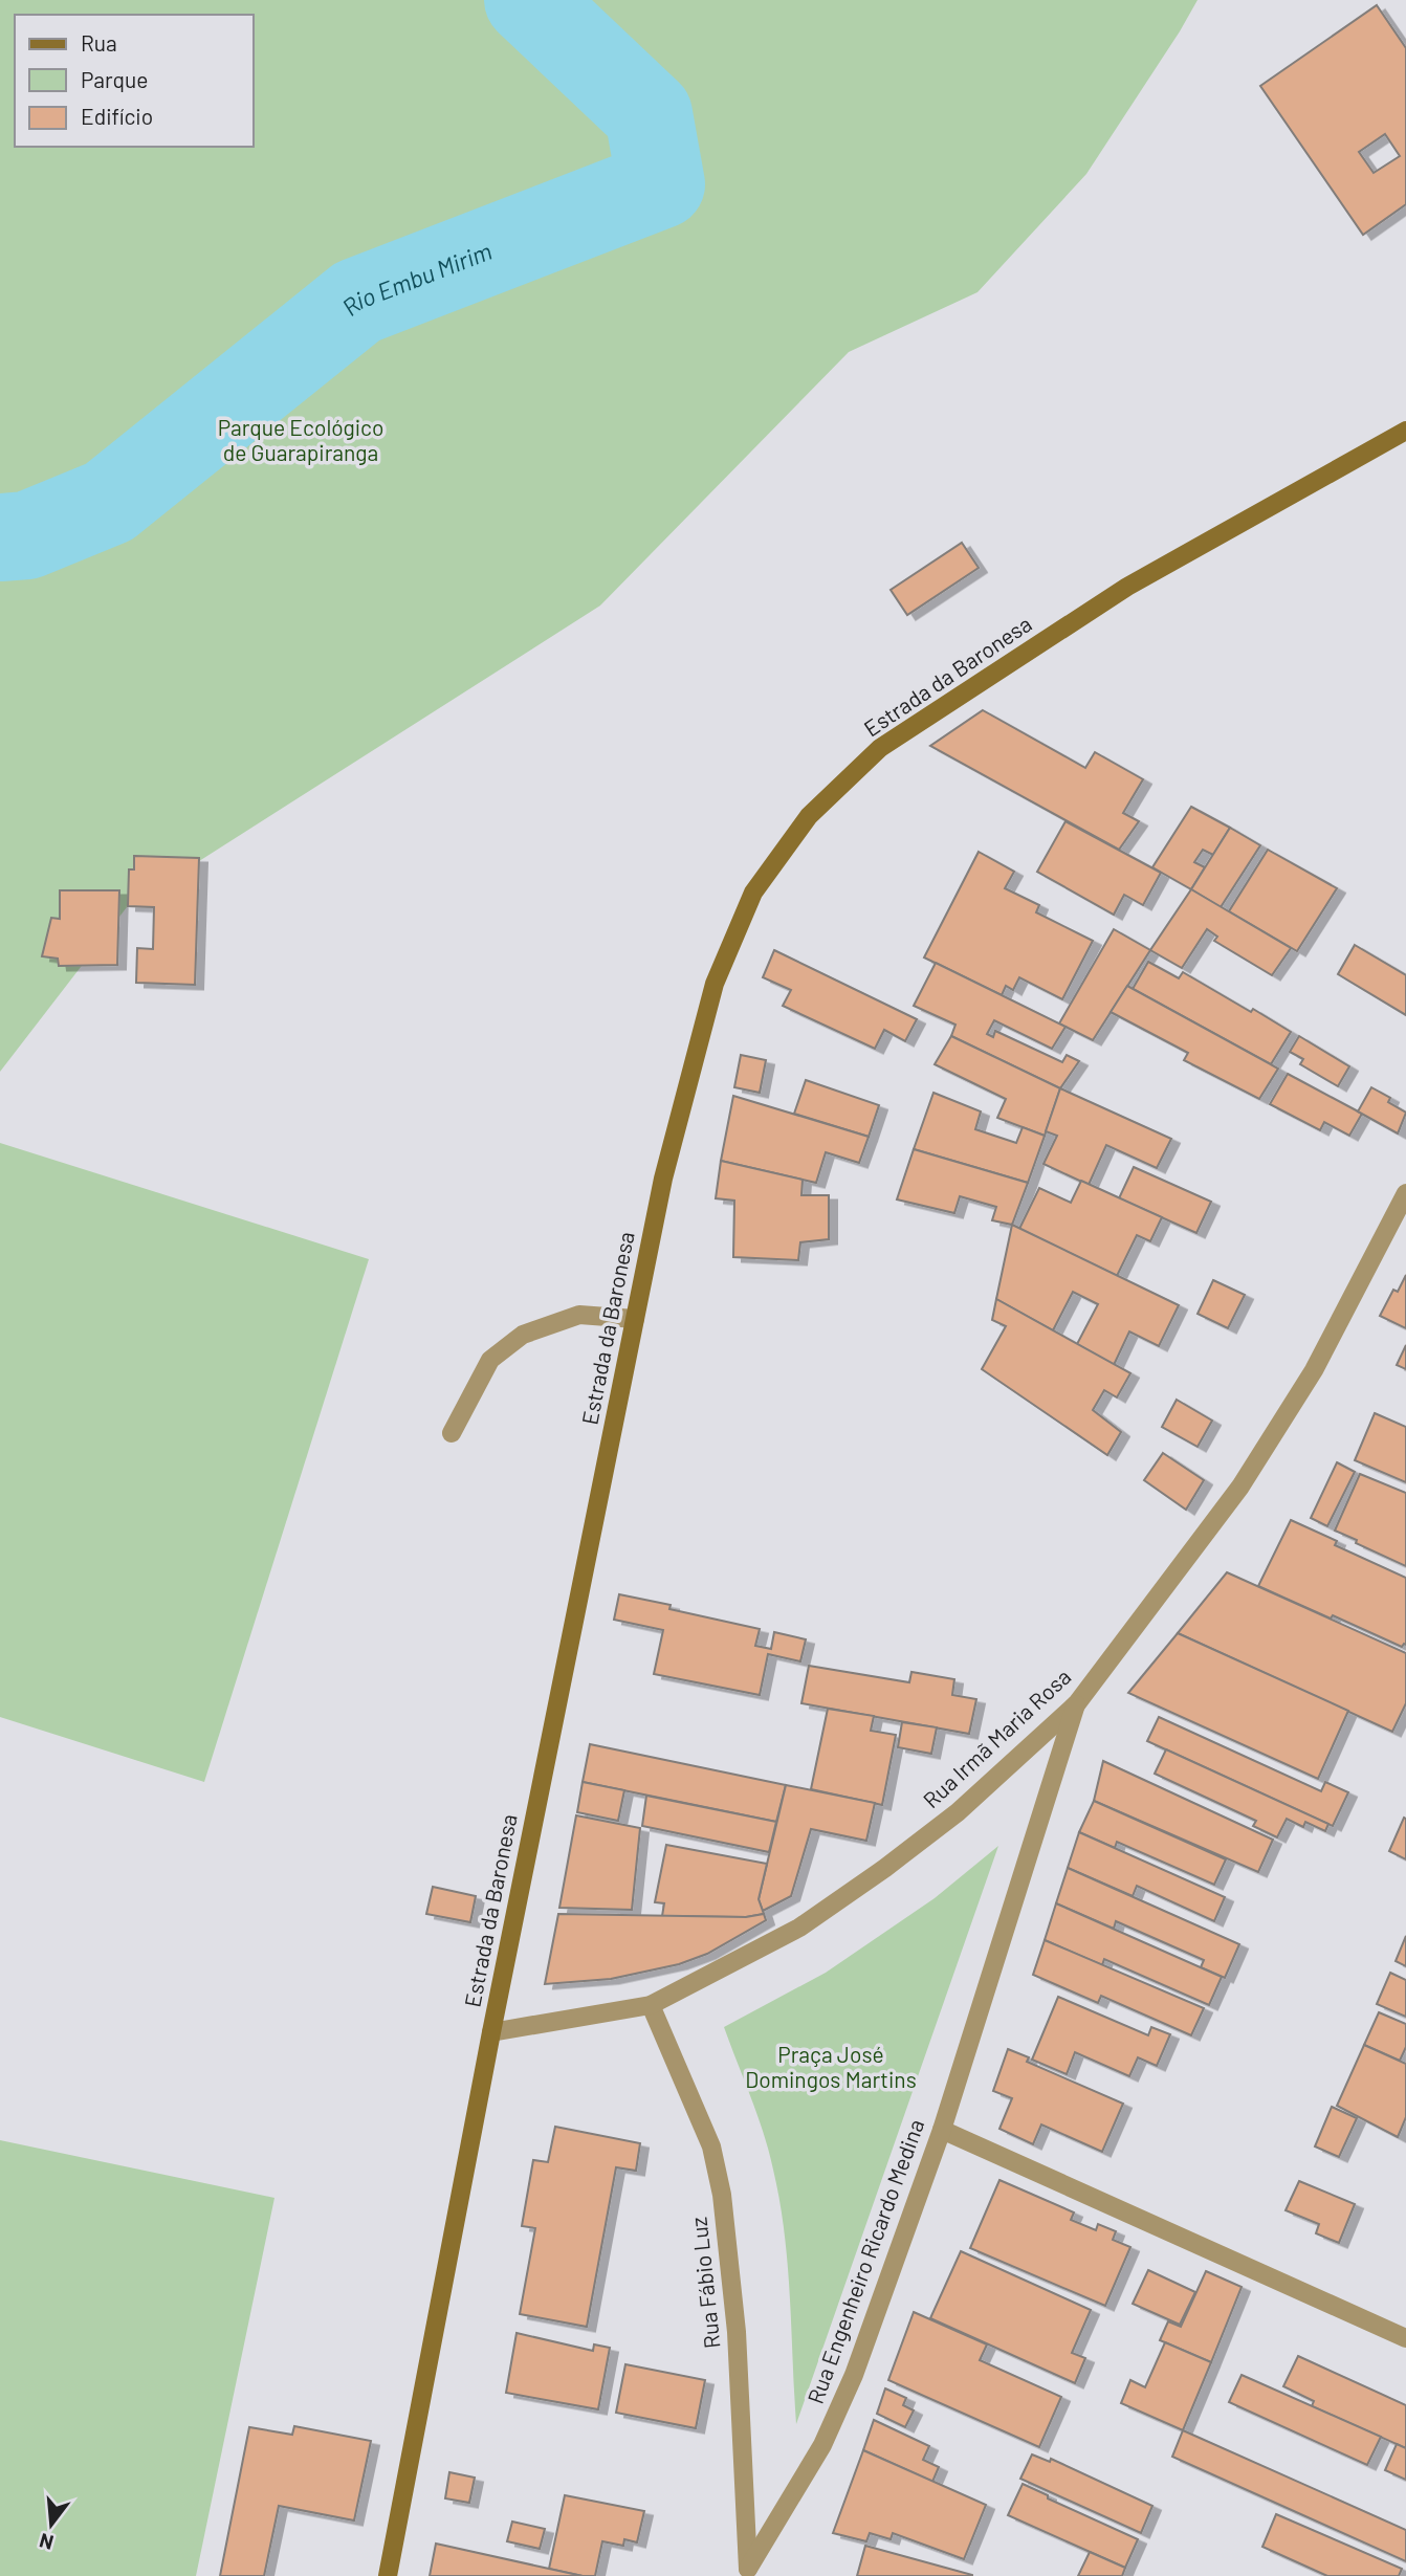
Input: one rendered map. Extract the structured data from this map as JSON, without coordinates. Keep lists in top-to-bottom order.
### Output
{
  "streets": {
    "main road": ["Estrada da Baronesa"],
    "street": ["Rua Irmã Maria Rosa", "Rua Engenheiro Ricardo Medina", "Rua Fábio Luz"]
  },
  "crossings": [
    ["Estrada da Baronesa", "Rua Irmã Maria Rosa"],
    ["Rua Irmã Maria Rosa", "Rua Engenheiro Ricardo Medina"],
    ["Rua Irmã Maria Rosa", "Rua Fábio Luz"],
    ["Rua Engenheiro Ricardo Medina", "Rua Fábio Luz"]
  ],
  "water": ["Rio Embu Mirim"],
  "parks": ["Parque Ecológico de Guarapiranga", "Praça José Domingos Martins"],
  "legend": ["Rua", "Parque", "Edifício"],
  "north": "bottom"
}
